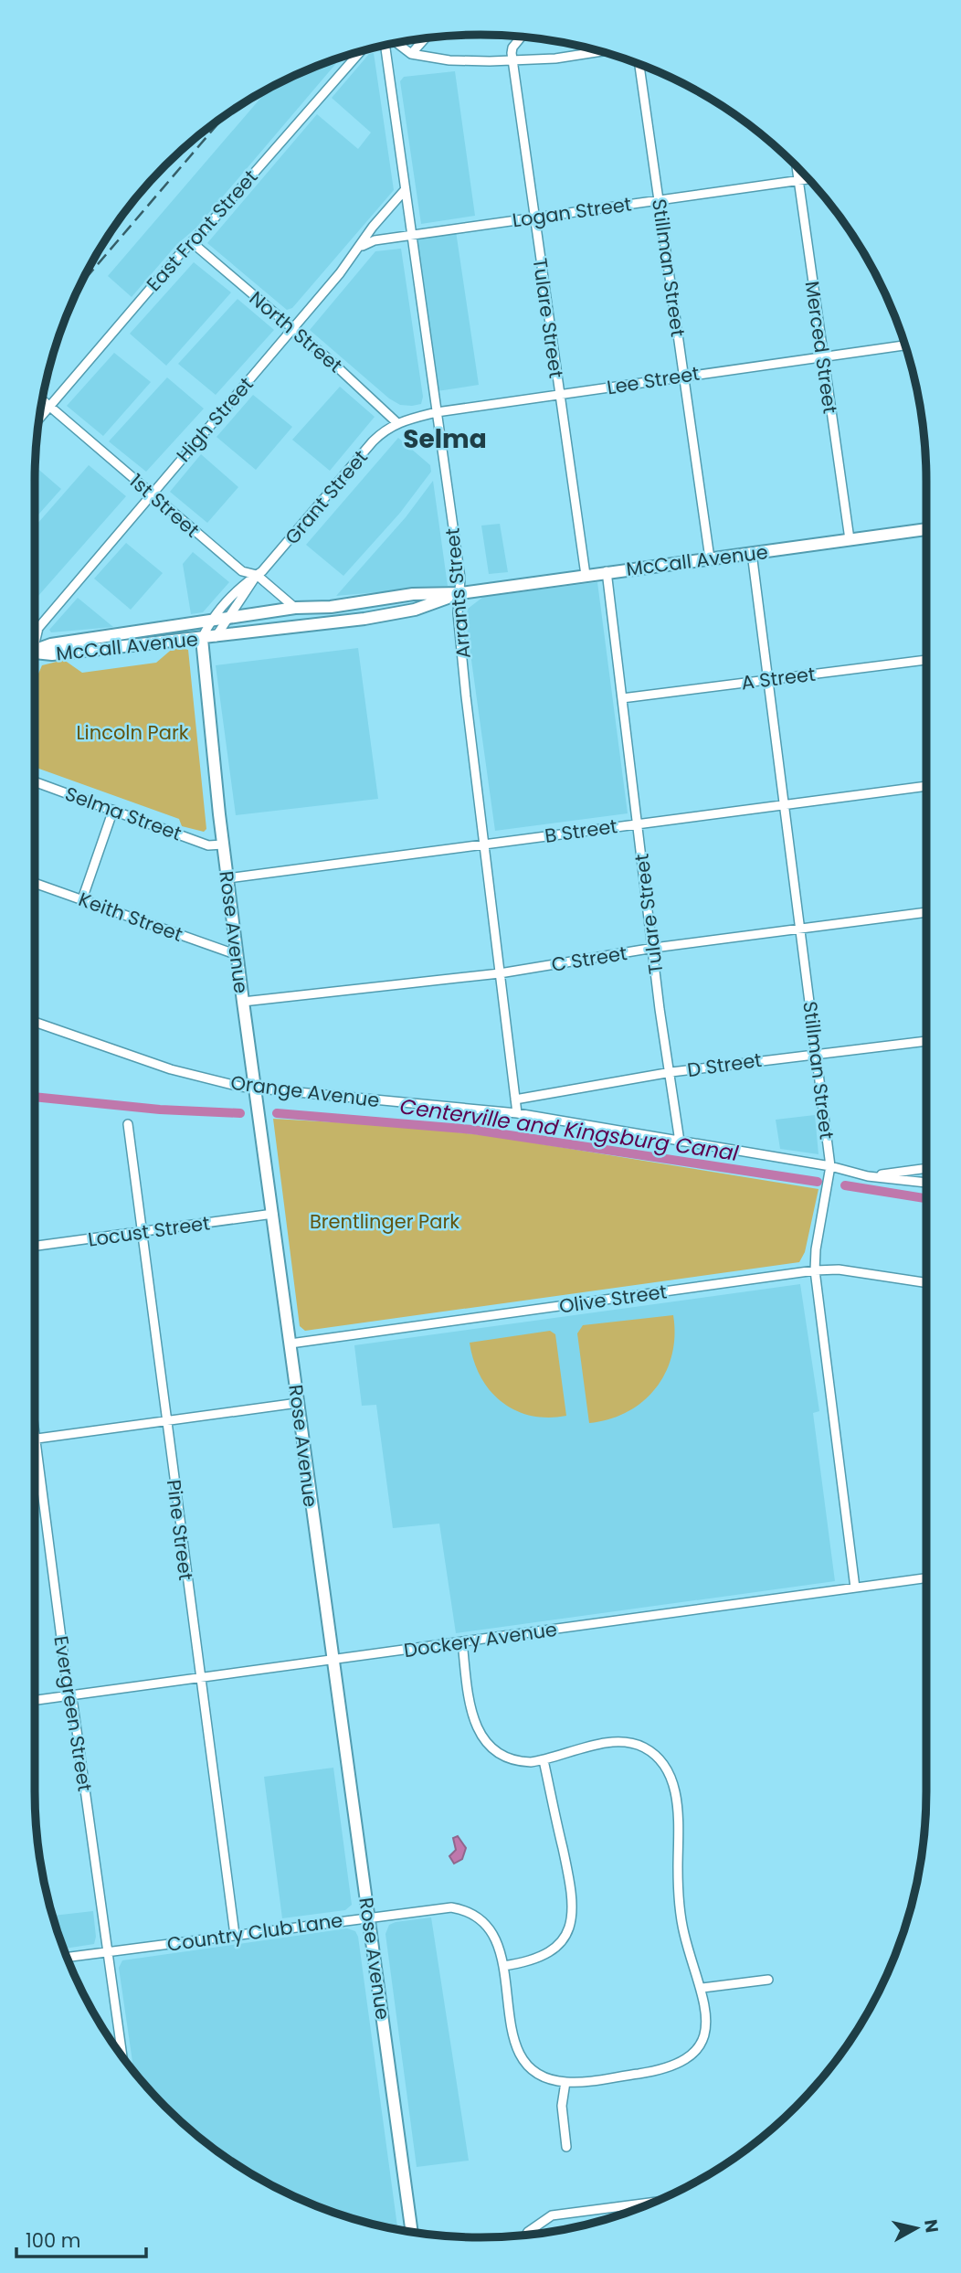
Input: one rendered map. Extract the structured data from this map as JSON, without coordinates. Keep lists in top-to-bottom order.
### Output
{
  "streets": {
    "street": [
      "Logan Street",
      "East Front Street",
      "Stillman Street",
      "Tulare Street",
      "North Street",
      "Merced Street",
      "Lee Street",
      "High Street",
      "Grant Street",
      "1st Street",
      "McCall Avenue",
      "Arrants Street",
      "A Street",
      "Selma Street",
      "B Street",
      "Keith Street",
      "Rose Avenue",
      "C Street",
      "D Street",
      "Orange Avenue",
      "Locust Street",
      "Olive Street",
      "Pine Street",
      "Dockery Avenue",
      "Evergreen Street",
      "Country Club Lane"
    ]
  },
  "crossings": [
    ["Logan Street", "Stillman Street"],
    ["Logan Street", "Tulare Street"],
    ["Logan Street", "Merced Street"],
    ["Logan Street", "High Street"],
    ["Logan Street", "Arrants Street"],
    ["East Front Street", "North Street"],
    ["East Front Street", "1st Street"],
    ["Stillman Street", "Lee Street"],
    ["Stillman Street", "McCall Avenue"],
    ["Stillman Street", "A Street"],
    ["Stillman Street", "B Street"],
    ["Stillman Street", "C Street"],
    ["Stillman Street", "D Street"],
    ["Stillman Street", "Orange Avenue"],
    ["Stillman Street", "Olive Street"],
    ["Stillman Street", "Dockery Avenue"],
    ["Tulare Street", "Lee Street"],
    ["Tulare Street", "McCall Avenue"],
    ["Tulare Street", "A Street"],
    ["Tulare Street", "B Street"],
    ["Tulare Street", "C Street"],
    ["Tulare Street", "D Street"],
    ["Tulare Street", "Orange Avenue"],
    ["North Street", "Lee Street"],
    ["North Street", "High Street"],
    ["North Street", "Grant Street"],
    ["Merced Street", "Lee Street"],
    ["Merced Street", "McCall Avenue"],
    ["Lee Street", "Grant Street"],
    ["Lee Street", "Arrants Street"],
    ["High Street", "1st Street"],
    ["High Street", "Arrants Street"],
    ["Grant Street", "1st Street"],
    ["Grant Street", "McCall Avenue"],
    ["Grant Street", "Rose Avenue"],
    ["1st Street", "McCall Avenue"],
    ["McCall Avenue", "Arrants Street"],
    ["McCall Avenue", "Rose Avenue"],
    ["Arrants Street", "B Street"],
    ["Arrants Street", "C Street"],
    ["Arrants Street", "D Street"],
    ["Arrants Street", "Orange Avenue"],
    ["Selma Street", "Rose Avenue"],
    ["B Street", "Rose Avenue"],
    ["Keith Street", "Rose Avenue"],
    ["Rose Avenue", "C Street"],
    ["Rose Avenue", "Orange Avenue"],
    ["Rose Avenue", "Locust Street"],
    ["Rose Avenue", "Olive Street"],
    ["Rose Avenue", "Dockery Avenue"],
    ["Rose Avenue", "Country Club Lane"],
    ["Locust Street", "Pine Street"],
    ["Pine Street", "Dockery Avenue"],
    ["Pine Street", "Country Club Lane"],
    ["Dockery Avenue", "Evergreen Street"],
    ["Dockery Avenue", "Country Club Lane"],
    ["Evergreen Street", "Country Club Lane"]
  ],
  "districts": ["Selma"],
  "water": ["Centerville and Kingsburg Canal"],
  "parks": ["Lincoln Park", "Brentlinger Park"],
  "scale_bar": "100 m",
  "north": "right"
}
